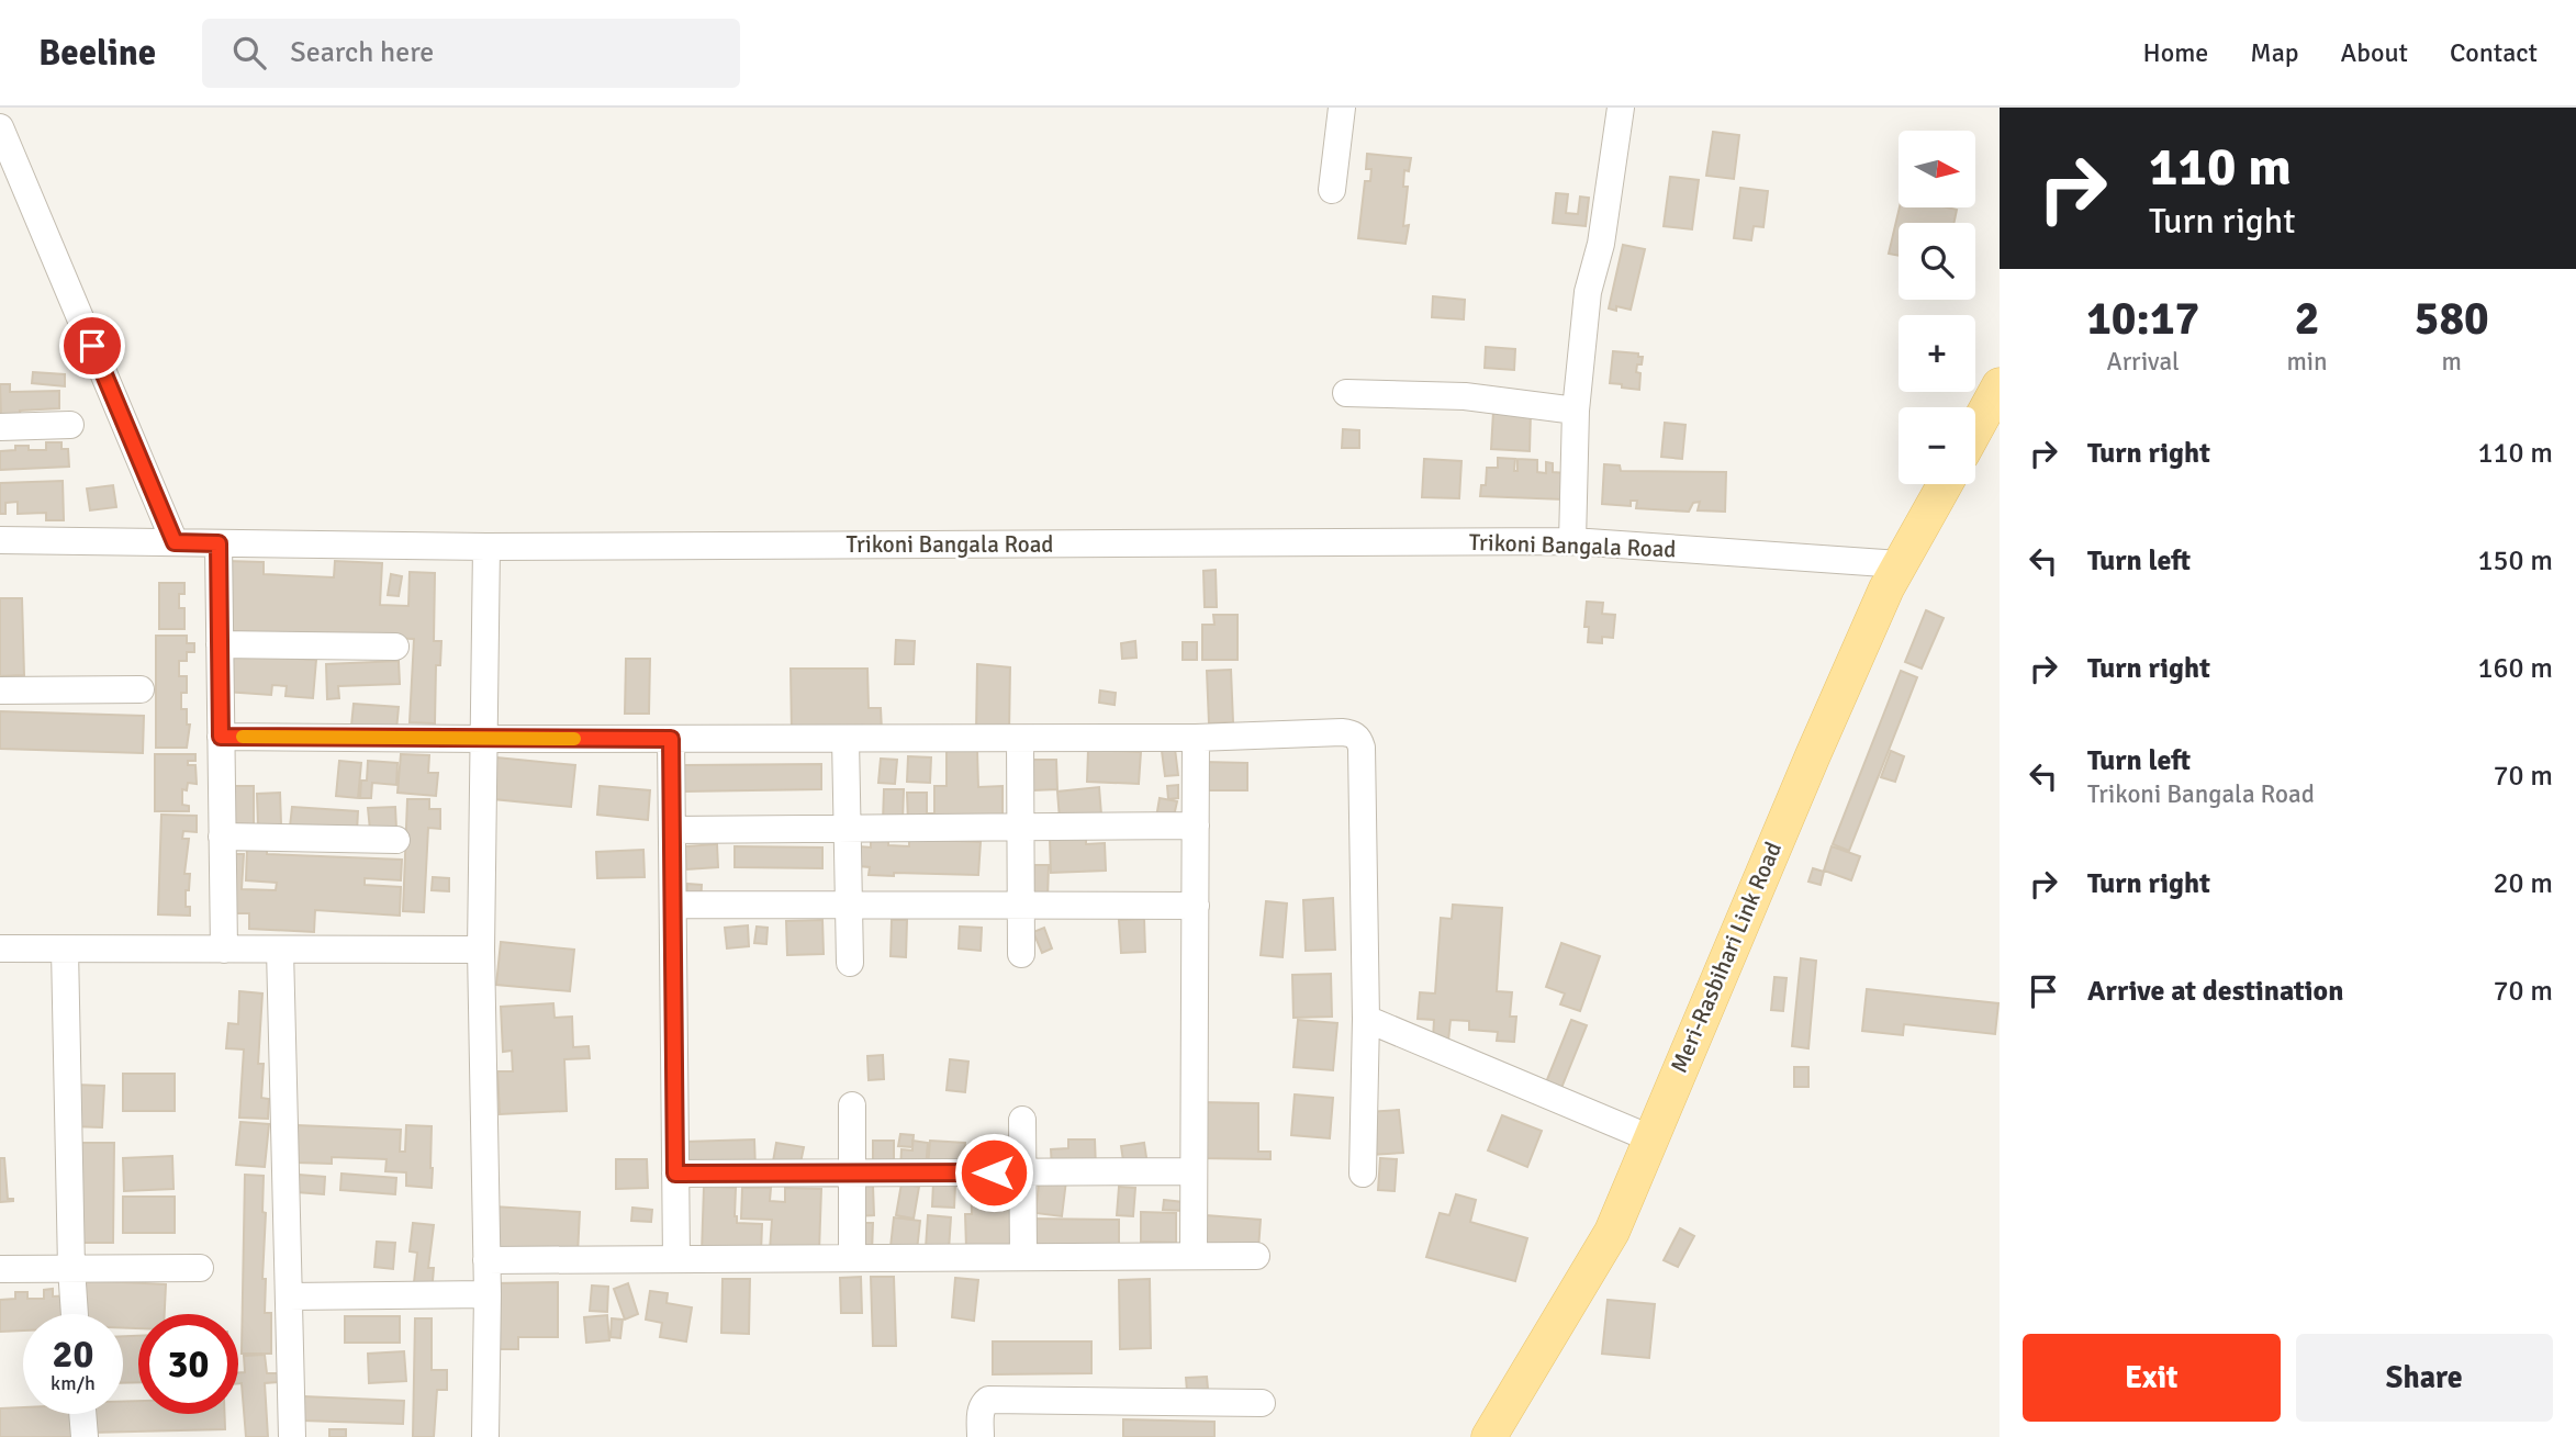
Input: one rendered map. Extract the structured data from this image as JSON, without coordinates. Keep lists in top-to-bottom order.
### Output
{
  "streets": {
    "main road": ["Meri-Rasbihari Link Road"],
    "street": ["Trikoni Bangala Road"]
  },
  "crossings": [
    ["Trikoni Bangala Road", "Meri-Rasbihari Link Road"]
  ],
  "north": "right",
  "page": {
    "header": "Beeline",
    "search": "Search here",
    "nav": [
      "Home",
      "Map",
      "About",
      "Contact"
    ],
    "turn": ["110 m", "Turn right"],
    "map_buttons": ["+", "−"],
    "eta": [
      "10:17",
      "Arrival",
      "2",
      "min",
      "580",
      "m"
    ],
    "list": [
      {
        "name": "Turn right",
        "value": "110 m"
      },
      {
        "name": "Turn left",
        "value": "150 m"
      },
      {
        "name": "Turn right",
        "value": "160 m"
      },
      {
        "name": "Turn left",
        "note": "Trikoni Bangala Road",
        "value": "70 m"
      },
      {
        "name": "Turn right",
        "value": "20 m"
      },
      {
        "name": "Arrive at destination",
        "value": "70 m"
      }
    ],
    "speed": "20 km/h",
    "limit": "30",
    "buttons": ["Exit", "Share"]
  }
}
